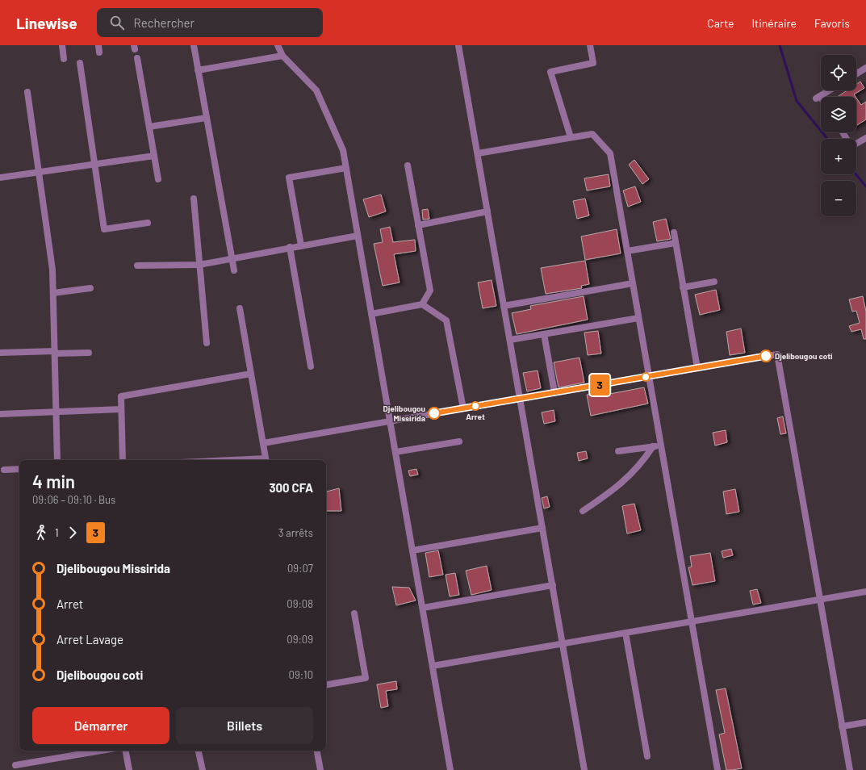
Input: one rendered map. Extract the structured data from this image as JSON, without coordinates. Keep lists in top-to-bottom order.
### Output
{
  "places": ["Djelibougou coti", "Arret", "Djelibougou Missirida"],
  "lines": ["bus line 3"],
  "page": {
    "header": "Linewise",
    "search": "Rechercher",
    "nav": ["Carte", "Itinéraire", "Favoris"],
    "on_map": "3",
    "map_buttons": ["+", "−"],
    "heading": ["4 min", "09:06 – 09:10 · Bus", "300 CFA"],
    "legs": ["1", "3", "3 arrêts"],
    "list": [
      {
        "name": "Djelibougou Missirida",
        "value": "09:07"
      },
      {
        "name": "Arret",
        "value": "09:08"
      },
      {
        "name": "Arret Lavage",
        "value": "09:09"
      },
      {
        "name": "Djelibougou coti",
        "value": "09:10"
      }
    ],
    "buttons": ["Démarrer", "Billets"]
  }
}
